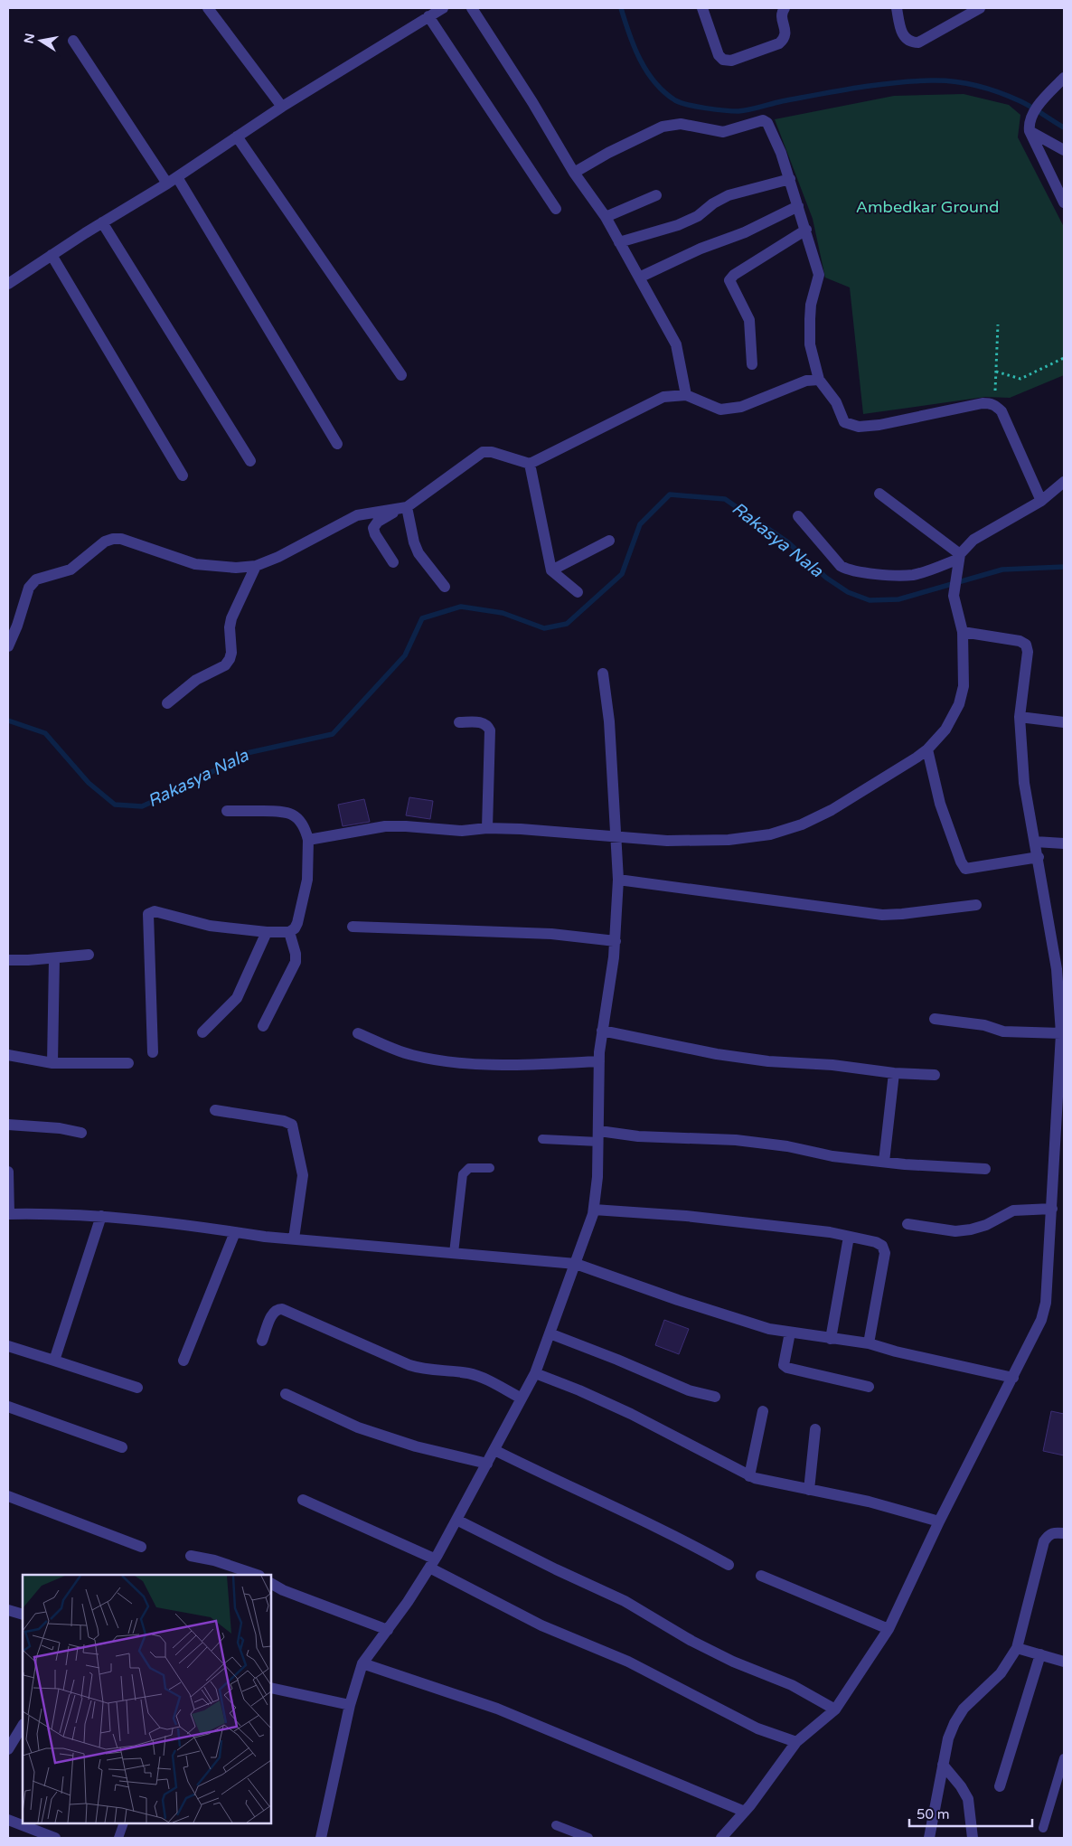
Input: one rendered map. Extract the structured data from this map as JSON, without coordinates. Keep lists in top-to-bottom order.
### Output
{
  "water": ["Rakasya Nala"],
  "parks": ["Ambedkar Ground"],
  "scale_bar": "50 m",
  "north": "left"
}
